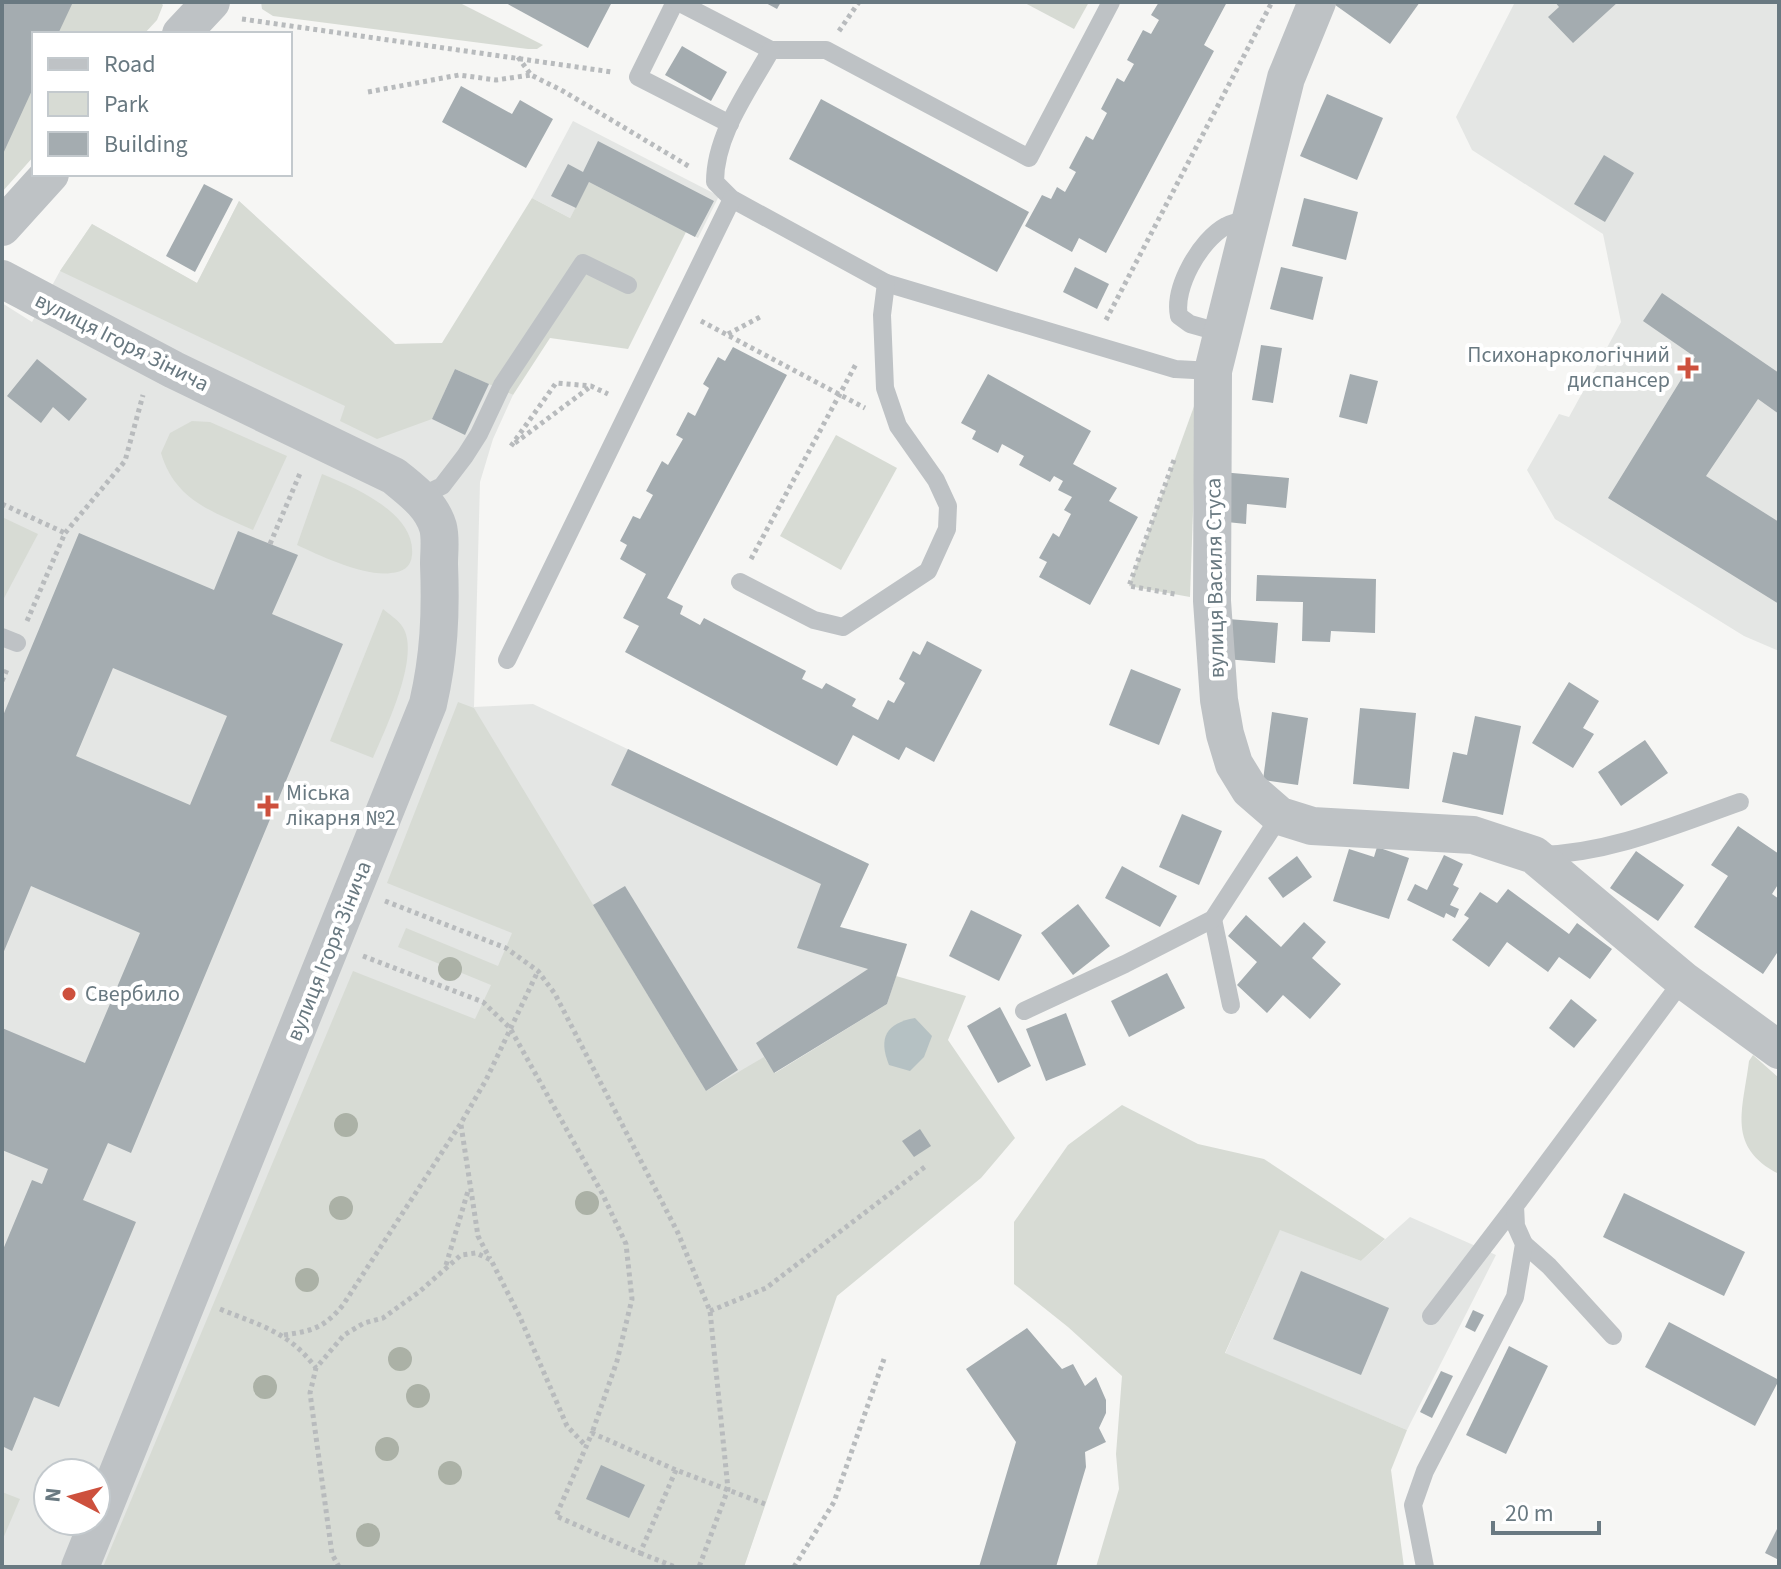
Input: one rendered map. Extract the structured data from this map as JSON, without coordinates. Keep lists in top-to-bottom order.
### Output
{
  "streets": {
    "street": ["вулиця Ігоря Зінича", "вулиця Василя Стуса"]
  },
  "places": {
    "health": ["Психонаркологічний диспансер", "Міська лікарня №2"],
    "other": ["Свербило"]
  },
  "legend": ["Road", "Park", "Building"],
  "scale_bar": "20 m",
  "north": "left"
}
